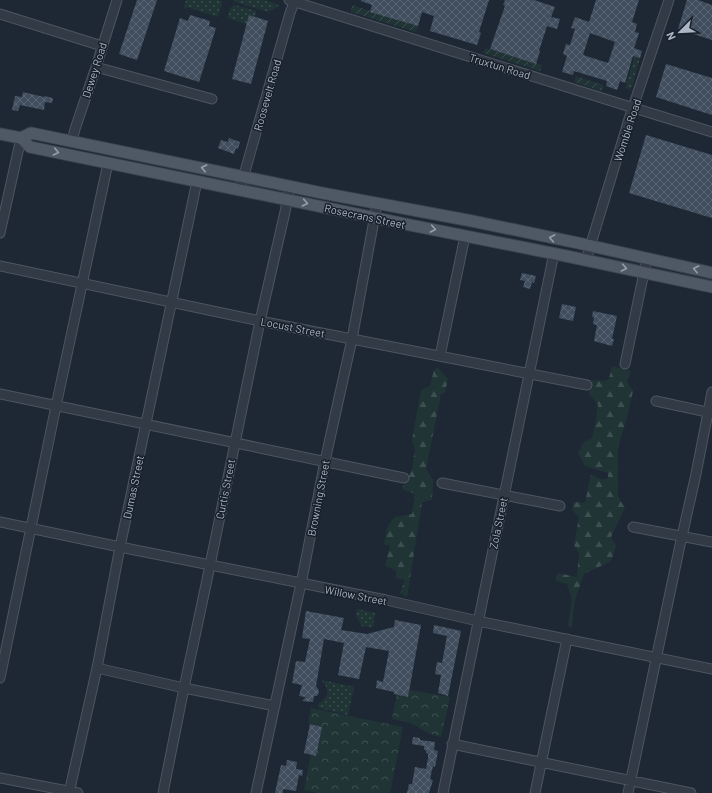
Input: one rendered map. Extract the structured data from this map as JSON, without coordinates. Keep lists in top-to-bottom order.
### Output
{
  "streets": {
    "main road": ["Rosecrans Street"],
    "street": [
      "Truxtun Road",
      "Dewey Road",
      "Roosevelt Road",
      "Womble Road",
      "Locust Street",
      "Dumas Street",
      "Curtis Street",
      "Browning Street",
      "Zola Street",
      "Willow Street"
    ]
  },
  "crossings": [
    ["Truxtun Road", "Roosevelt Road"],
    ["Truxtun Road", "Womble Road"],
    ["Dewey Road", "Rosecrans Street"],
    ["Roosevelt Road", "Rosecrans Street"],
    ["Womble Road", "Rosecrans Street"],
    ["Rosecrans Street", "Dumas Street"],
    ["Rosecrans Street", "Curtis Street"],
    ["Rosecrans Street", "Browning Street"],
    ["Rosecrans Street", "Zola Street"],
    ["Locust Street", "Dumas Street"],
    ["Locust Street", "Curtis Street"],
    ["Locust Street", "Browning Street"],
    ["Locust Street", "Zola Street"],
    ["Dumas Street", "Willow Street"],
    ["Curtis Street", "Willow Street"],
    ["Browning Street", "Willow Street"],
    ["Zola Street", "Willow Street"]
  ],
  "north": "bottom left"
}
